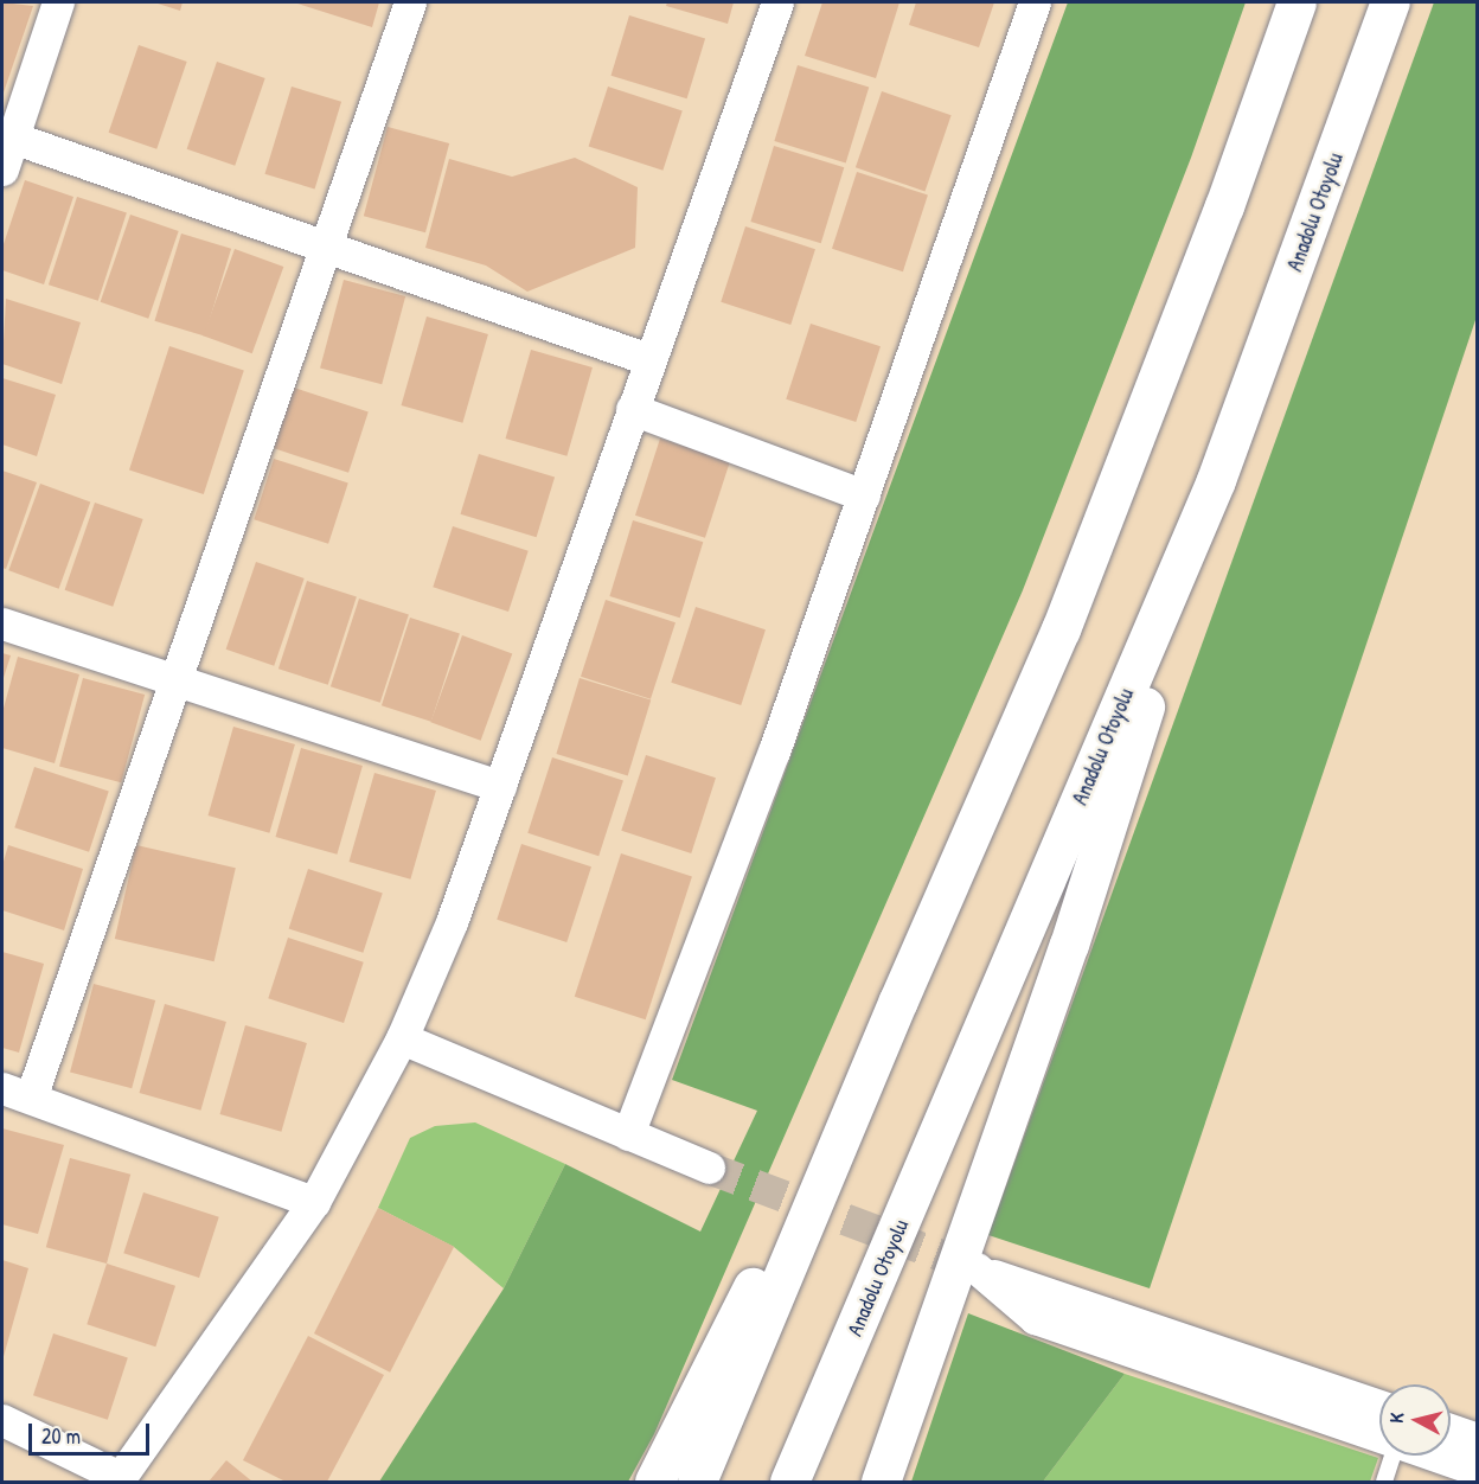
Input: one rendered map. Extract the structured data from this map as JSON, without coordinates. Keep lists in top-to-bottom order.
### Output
{
  "streets": {
    "highway": ["Anadolu Otoyolu"]
  },
  "scale_bar": "20 m",
  "north": "left"
}
